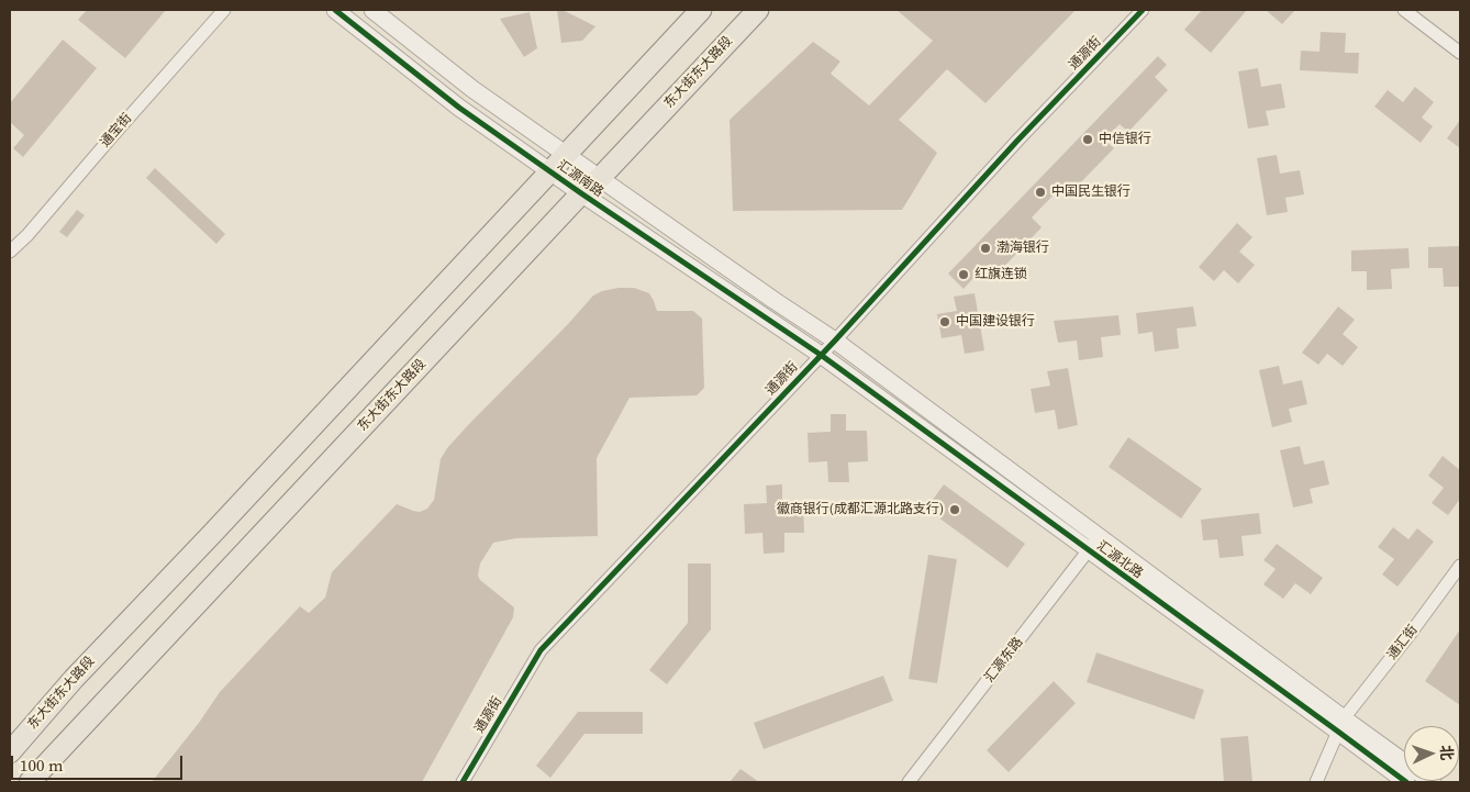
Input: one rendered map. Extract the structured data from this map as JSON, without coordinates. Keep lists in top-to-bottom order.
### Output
{
  "streets": {
    "main road": ["东大街东大路段"],
    "street": [
      "通源街",
      "通宝街",
      "汇源南路",
      "汇源北路",
      "通汇街",
      "汇源东路"
    ]
  },
  "crossings": [
    ["通源街", "汇源南路"],
    ["通源街", "汇源北路"],
    ["东大街东大路段", "汇源南路"],
    ["汇源南路", "汇源北路"],
    ["汇源北路", "通汇街"],
    ["汇源北路", "汇源东路"]
  ],
  "places": [
    "中信银行",
    "中国民生银行",
    "渤海银行",
    "红旗连锁",
    "中国建设银行",
    "徽商银行(成都汇源北路支行)"
  ],
  "scale_bar": "100 m",
  "north": "right"
}
